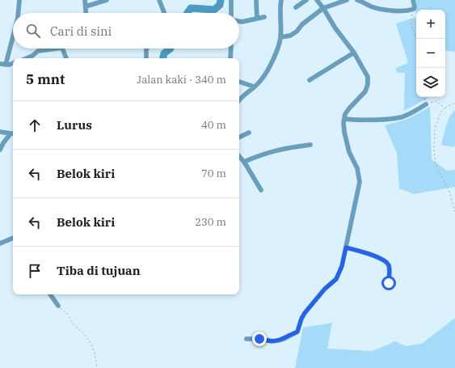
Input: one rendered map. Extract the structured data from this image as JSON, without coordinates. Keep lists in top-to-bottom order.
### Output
{
  "page": {
    "map_buttons": ["+", "−"],
    "search": "Cari di sini",
    "heading": ["5 mnt", "Jalan kaki · 340 m"],
    "list": [
      ["Lurus", "40 m"],
      ["Belok kiri", "70 m"],
      ["Belok kiri", "230 m"],
      "Tiba di tujuan"
    ]
  }
}
